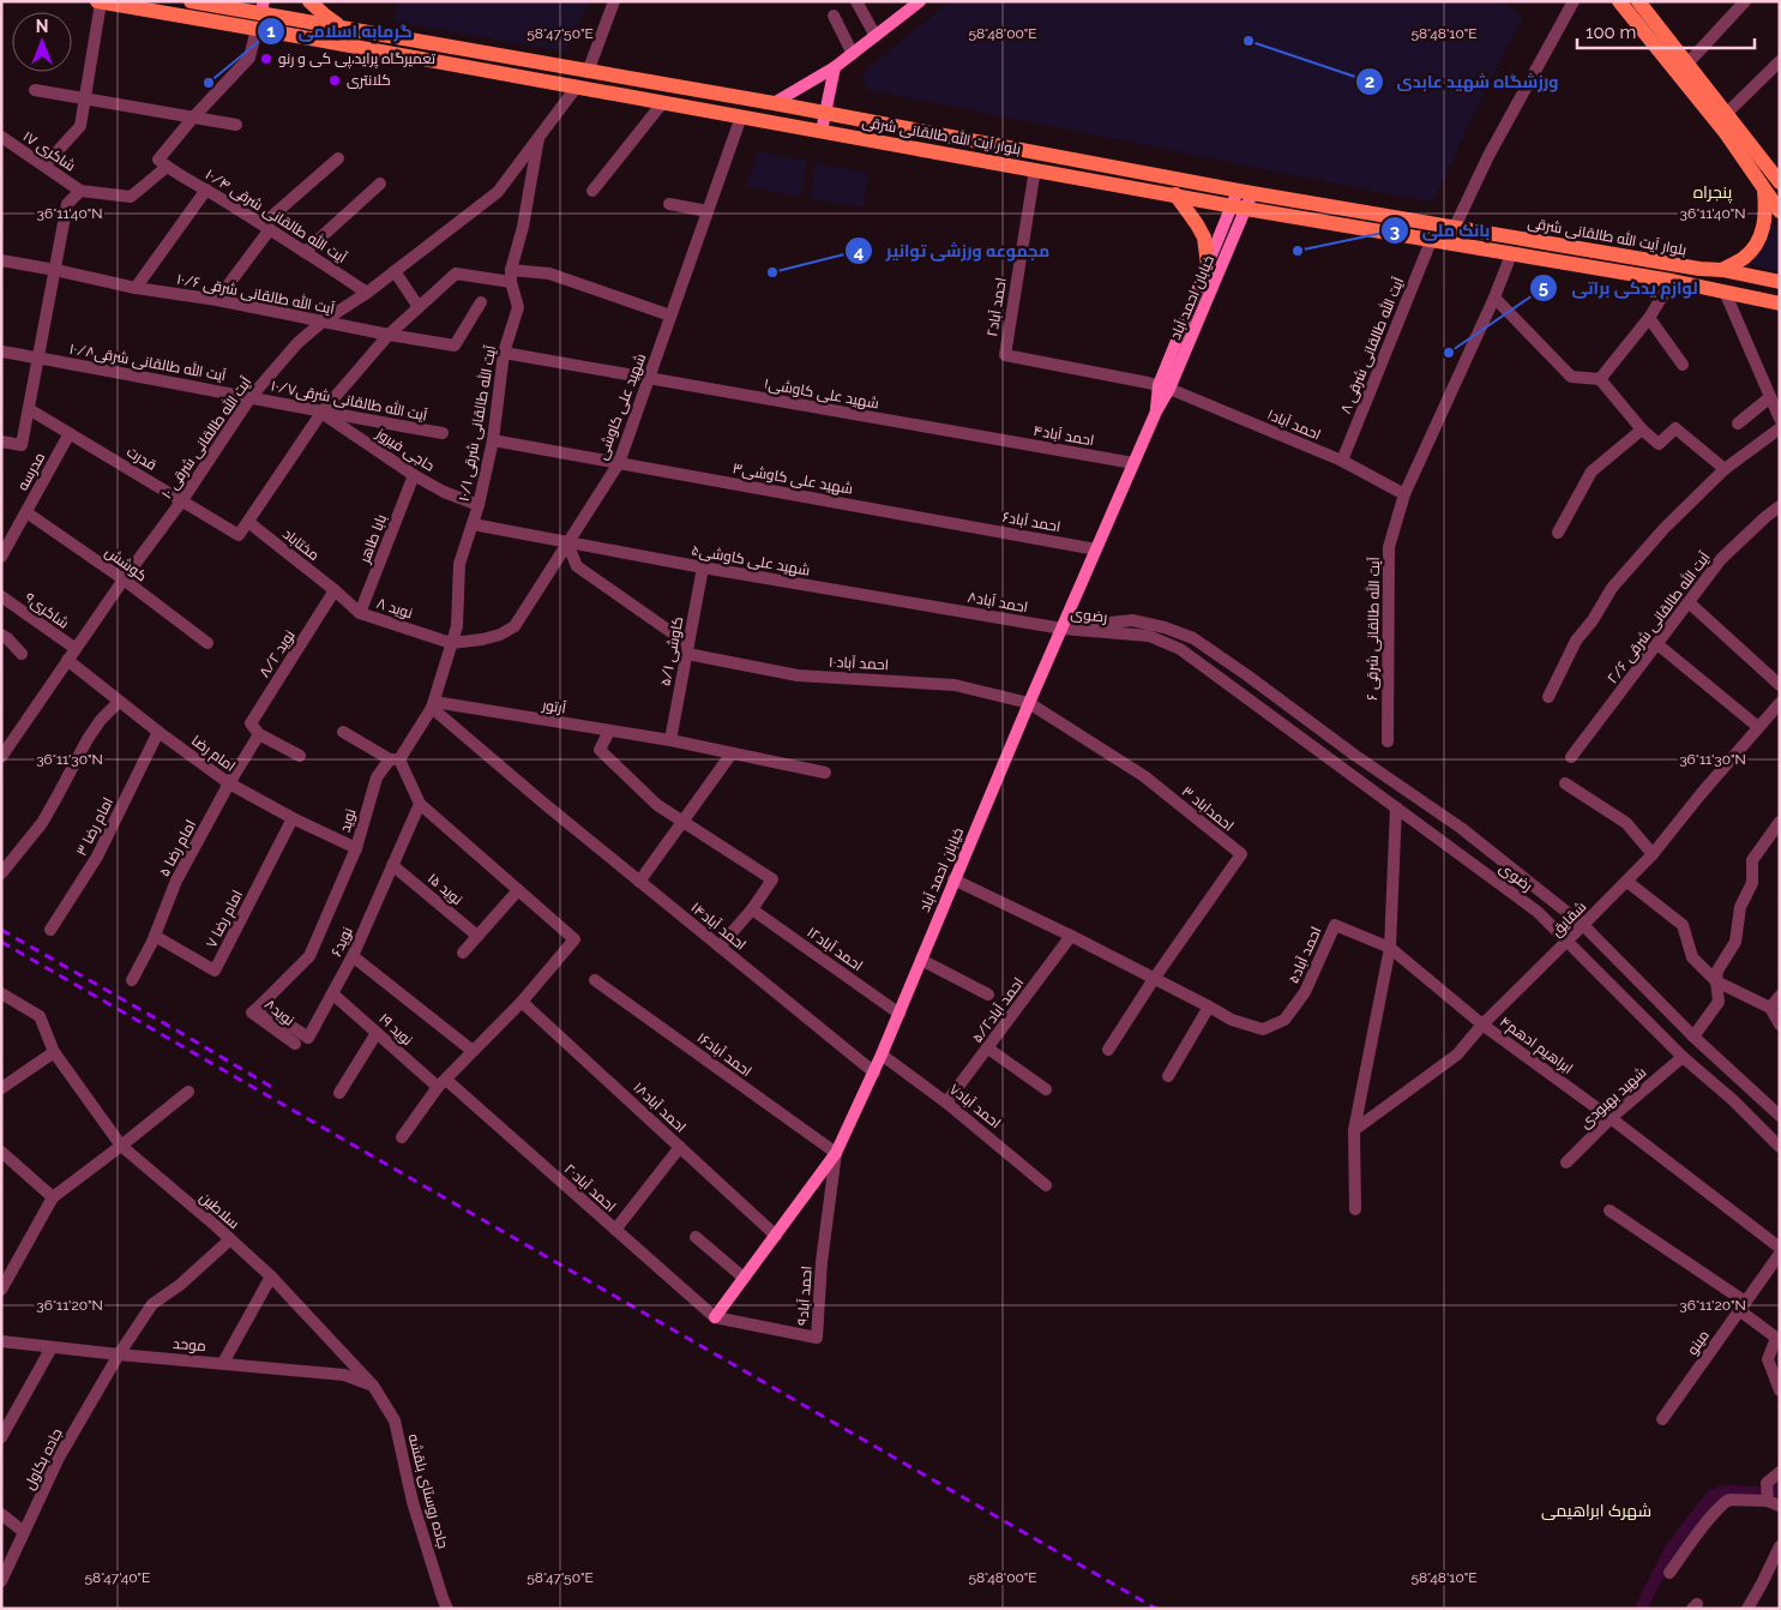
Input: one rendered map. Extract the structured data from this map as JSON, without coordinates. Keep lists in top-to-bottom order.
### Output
{
  "streets": {
    "main road": ["بلوار آیت الله طالقانی شرقی", "خیابان احمد آباد"],
    "street": [
      "شاکری ۱۷",
      "آیت الله طالقانی شرقی ۱۰/۴",
      "آیت الله طالقانی شرقی ۱۰/۶",
      "احمد آباد۲",
      "آیت الله طالقانی شرقی ۸",
      "آیت الله طالقانی شرقی۱۰/۸",
      "شهید علی کاوشی۱",
      "آیت الله طالقانی شرقی۱۰/۷",
      "شهید علی کاوشی",
      "آیت الله طالقانی شرقی ۱۰/۱",
      "احمد آباد۱",
      "احمد آباد۴",
      "آیت الله طالقانی شرقی ۱۰",
      "حاجی فیروز",
      "قدرت",
      "مدرسه",
      "شهید علی کاوشی۳",
      "احمد آباد۶",
      "بابا طاهر",
      "مختاباد",
      "شهید علی کاوشی۵",
      "کوشش",
      "احمد آباد۸",
      "نوید ۸",
      "شاکری۹",
      "رضوی",
      "آیت الله طالقانی شرقی ۲/۶",
      "آیت الله طالقانی شرقی ۶",
      "کاوشی ۵/۱",
      "نوید ۸/۲",
      "احمد آباد۱۰",
      "آرتور",
      "امام رضا",
      "احمداباد ۳",
      "نوید",
      "امام رضا ۳",
      "امام رضا ۵",
      "نوید ۱۵",
      "امام رضا ۷",
      "شقایق",
      "احمد آباد۱۴",
      "نوید۶",
      "احمد آباد۱۲",
      "احمد آباد۵",
      "احمد آباد۵/۲",
      "نوید۸",
      "نوید ۱۹",
      "ابراهیم ادهم۴",
      "احمد آباد۱۶",
      "شهید بهبودی",
      "احمد آباد۷",
      "احمد آباد۱۸",
      "احمد آباد۲۰",
      "سلاطین",
      "احمد آباد۹",
      "مینو",
      "موحد",
      "جاده بکاول",
      "جاده روستای بلقشه"
    ]
  },
  "crossings": [
    ["بلوار آیت الله طالقانی شرقی", "خیابان احمد آباد"],
    ["بلوار آیت الله طالقانی شرقی", "احمد آباد۲"],
    ["بلوار آیت الله طالقانی شرقی", "آیت الله طالقانی شرقی ۸"],
    ["بلوار آیت الله طالقانی شرقی", "شهید علی کاوشی"],
    ["بلوار آیت الله طالقانی شرقی", "آیت الله طالقانی شرقی ۱۰"],
    ["بلوار آیت الله طالقانی شرقی", "آیت الله طالقانی شرقی ۶"],
    ["آیت الله طالقانی شرقی ۱۰/۴", "آیت الله طالقانی شرقی ۱۰"],
    ["آیت الله طالقانی شرقی ۱۰/۶", "آیت الله طالقانی شرقی ۱۰"],
    ["خیابان احمد آباد", "احمد آباد۲"],
    ["خیابان احمد آباد", "احمد آباد۱"],
    ["خیابان احمد آباد", "احمد آباد۴"],
    ["خیابان احمد آباد", "احمد آباد۶"],
    ["خیابان احمد آباد", "احمد آباد۸"],
    ["خیابان احمد آباد", "رضوی"],
    ["خیابان احمد آباد", "احمد آباد۱۰"],
    ["خیابان احمد آباد", "احمداباد ۳"],
    ["خیابان احمد آباد", "احمد آباد۱۴"],
    ["خیابان احمد آباد", "احمد آباد۱۲"],
    ["خیابان احمد آباد", "احمد آباد۵"],
    ["خیابان احمد آباد", "احمد آباد۱۶"],
    ["خیابان احمد آباد", "احمد آباد۷"],
    ["خیابان احمد آباد", "احمد آباد۱۸"],
    ["خیابان احمد آباد", "احمد آباد۲۰"],
    ["خیابان احمد آباد", "احمد آباد۹"],
    ["احمد آباد۲", "احمد آباد۱"],
    ["آیت الله طالقانی شرقی ۸", "احمد آباد۱"],
    ["آیت الله طالقانی شرقی۱۰/۸", "آیت الله طالقانی شرقی۱۰/۷"],
    ["آیت الله طالقانی شرقی۱۰/۸", "آیت الله طالقانی شرقی ۱۰"],
    ["شهید علی کاوشی۱", "شهید علی کاوشی"],
    ["شهید علی کاوشی۱", "آیت الله طالقانی شرقی ۱۰/۱"],
    ["شهید علی کاوشی۱", "احمد آباد۴"],
    ["آیت الله طالقانی شرقی۱۰/۷", "آیت الله طالقانی شرقی ۱۰"],
    ["آیت الله طالقانی شرقی۱۰/۷", "حاجی فیروز"],
    ["شهید علی کاوشی", "آیت الله طالقانی شرقی ۱۰/۱"],
    ["شهید علی کاوشی", "شهید علی کاوشی۳"],
    ["شهید علی کاوشی", "شهید علی کاوشی۵"],
    ["شهید علی کاوشی", "نوید ۸"],
    ["شهید علی کاوشی", "نوید"],
    ["آیت الله طالقانی شرقی ۱۰/۱", "آیت الله طالقانی شرقی ۱۰"],
    ["آیت الله طالقانی شرقی ۱۰/۱", "حاجی فیروز"],
    ["آیت الله طالقانی شرقی ۱۰/۱", "شهید علی کاوشی۳"],
    ["آیت الله طالقانی شرقی ۱۰/۱", "شهید علی کاوشی۵"],
    ["آیت الله طالقانی شرقی ۱۰/۱", "نوید ۸"],
    ["آیت الله طالقانی شرقی ۱۰/۱", "نوید"],
    ["احمد آباد۱", "آیت الله طالقانی شرقی ۶"],
    ["آیت الله طالقانی شرقی ۱۰", "قدرت"],
    ["آیت الله طالقانی شرقی ۱۰", "کوشش"],
    ["آیت الله طالقانی شرقی ۱۰", "شاکری۹"],
    ["آیت الله طالقانی شرقی ۱۰", "امام رضا"],
    ["حاجی فیروز", "بابا طاهر"],
    ["قدرت", "مدرسه"],
    ["قدرت", "مختاباد"],
    ["مدرسه", "کوشش"],
    ["شهید علی کاوشی۳", "احمد آباد۶"],
    ["بابا طاهر", "نوید ۸"],
    ["مختاباد", "نوید ۸"],
    ["مختاباد", "نوید ۸/۲"],
    ["شهید علی کاوشی۵", "احمد آباد۸"],
    ["شهید علی کاوشی۵", "کاوشی ۵/۱"],
    ["احمد آباد۸", "رضوی"],
    ["نوید ۸", "نوید ۸/۲"],
    ["نوید ۸", "نوید"],
    ["رضوی", "شقایق"],
    ["رضوی", "شهید بهبودی"],
    ["کاوشی ۵/۱", "احمد آباد۱۰"],
    ["کاوشی ۵/۱", "آرتور"],
    ["نوید ۸/۲", "امام رضا ۵"],
    ["احمد آباد۱۰", "احمداباد ۳"],
    ["آرتور", "نوید"],
    ["آرتور", "احمد آباد۱۴"],
    ["امام رضا", "نوید"],
    ["امام رضا", "امام رضا ۳"],
    ["امام رضا", "امام رضا ۵"],
    ["امام رضا", "امام رضا ۷"],
    ["احمداباد ۳", "احمد آباد۵"],
    ["نوید", "احمد آباد۱۴"],
    ["نوید", "نوید۶"],
    ["نوید", "نوید۸"],
    ["امام رضا ۵", "امام رضا ۷"],
    ["نوید ۱۵", "نوید۶"],
    ["شقایق", "ابراهیم ادهم۴"],
    ["نوید۶", "نوید۸"],
    ["نوید۶", "نوید ۱۹"],
    ["احمد آباد۵", "احمد آباد۵/۲"],
    ["احمد آباد۵", "ابراهیم ادهم۴"],
    ["احمد آباد۵/۲", "احمد آباد۷"],
    ["نوید ۱۹", "احمد آباد۲۰"],
    ["ابراهیم ادهم۴", "شهید بهبودی"],
    ["احمد آباد۱۶", "احمد آباد۹"],
    ["احمد آباد۲۰", "احمد آباد۹"],
    ["سلاطین", "موحد"],
    ["سلاطین", "جاده بکاول"],
    ["سلاطین", "جاده روستای بلقشه"],
    ["موحد", "جاده بکاول"],
    ["موحد", "جاده روستای بلقشه"]
  ],
  "districts": ["پنجراه", "شهرک ابراهیمی"],
  "places": [
    "ورزشگاه شهید عابدی",
    "تعمیرگاه پراید،پی کی و رنو",
    "کلانتری",
    "گرمابه اسلامی",
    "بانک ملی",
    "مجموعه ورزشی توانیر",
    "لوازم یدکی براتی"
  ],
  "scale_bar": "100 m",
  "north": "top",
  "coordinates": [
    "58°47'50\"E",
    "58°48'00\"E",
    "58°48'10\"E",
    "36°11'40\"N",
    "36°11'30\"N",
    "36°11'20\"N",
    "58°47'40\"E"
  ]
}
